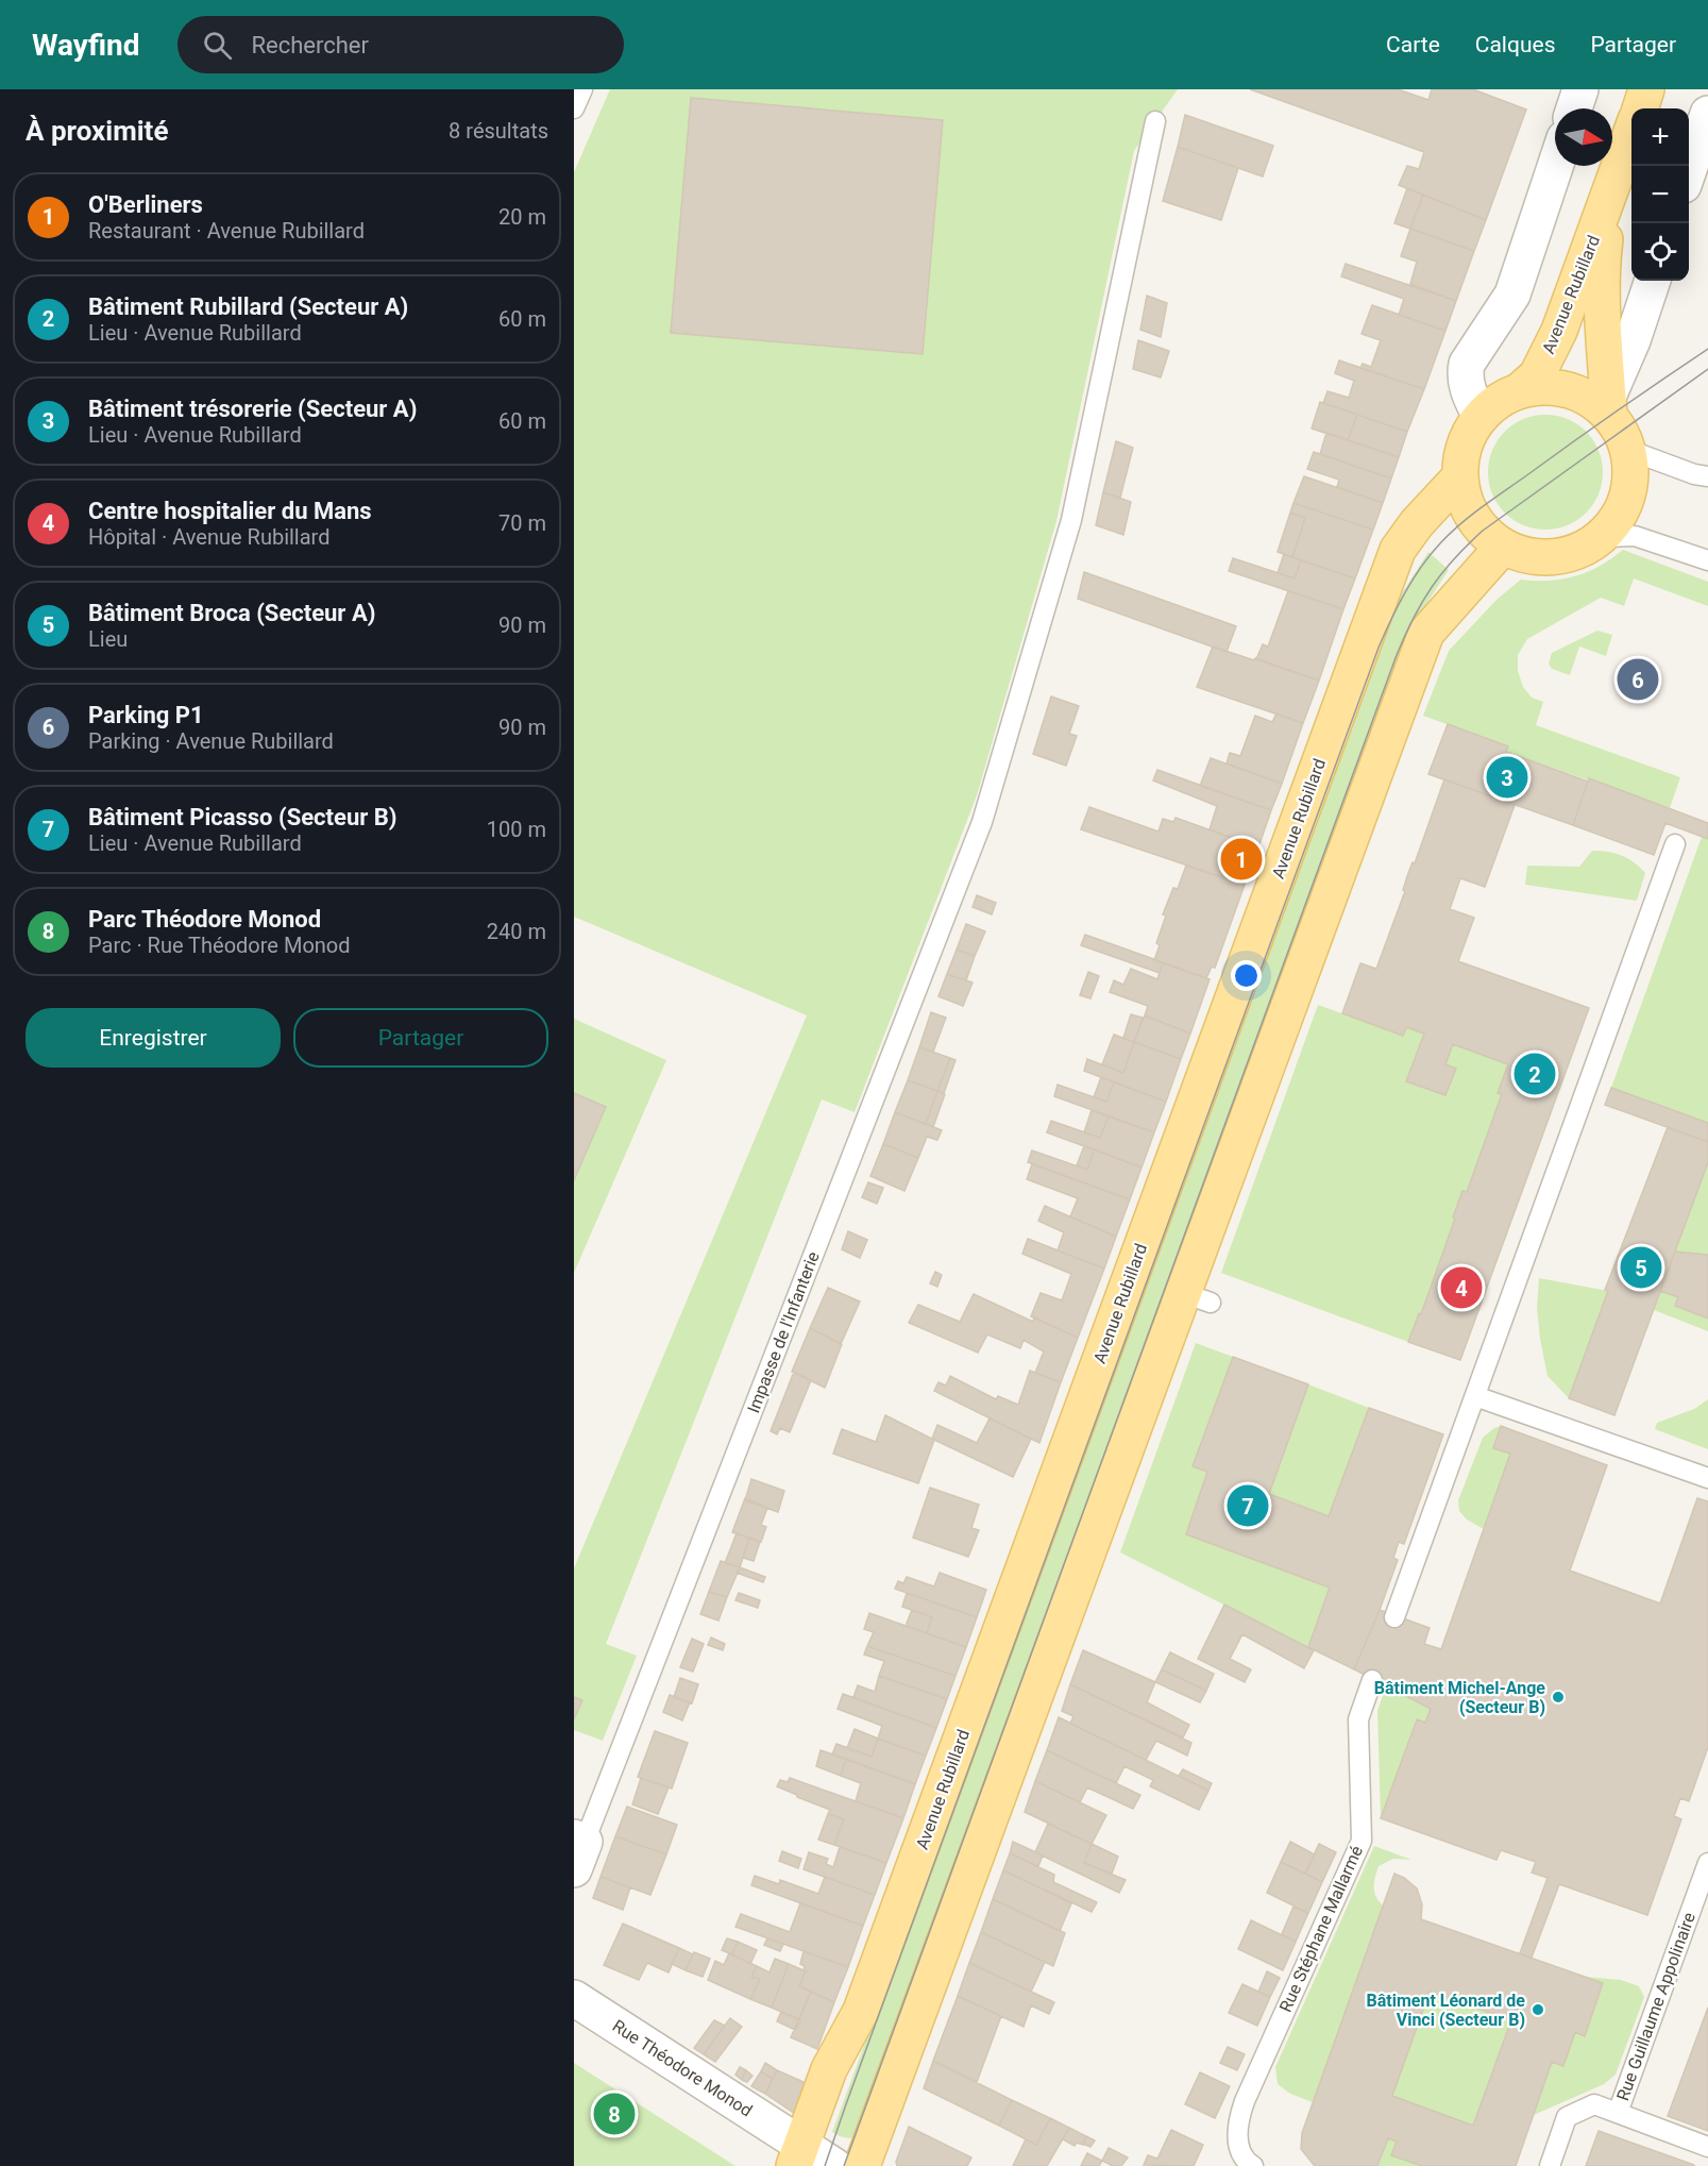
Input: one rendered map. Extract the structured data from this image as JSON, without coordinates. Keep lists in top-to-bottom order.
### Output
{
  "streets": {
    "main road": ["Avenue Rubillard"],
    "street": ["Rue Théodore Monod"],
    "lane": ["Impasse de l'Infanterie", "Rue Stéphane Mallarmé", "Rue Guillaume Appolinaire"]
  },
  "crossings": [
    ["Avenue Rubillard", "Rue Théodore Monod"]
  ],
  "places": ["Bâtiment Michel-Ange (Secteur B)", "Bâtiment Léonard de Vinci (Secteur B)"],
  "north": "right",
  "page": {
    "header": "Wayfind",
    "search": "Rechercher",
    "nav": ["Carte", "Calques", "Partager"],
    "heading": ["À proximité", "8 résultats"],
    "map_buttons": ["+", "−"],
    "list": [
      {
        "mark": "1",
        "name": "O'Berliners",
        "note": "Restaurant · Avenue Rubillard",
        "value": "20 m"
      },
      {
        "mark": "2",
        "name": "Bâtiment Rubillard (Secteur A)",
        "note": "Lieu · Avenue Rubillard",
        "value": "60 m"
      },
      {
        "mark": "3",
        "name": "Bâtiment trésorerie (Secteur A)",
        "note": "Lieu · Avenue Rubillard",
        "value": "60 m"
      },
      {
        "mark": "4",
        "name": "Centre hospitalier du Mans",
        "note": "Hôpital · Avenue Rubillard",
        "value": "70 m"
      },
      {
        "mark": "5",
        "name": "Bâtiment Broca (Secteur A)",
        "note": "Lieu",
        "value": "90 m"
      },
      {
        "mark": "6",
        "name": "Parking P1",
        "note": "Parking · Avenue Rubillard",
        "value": "90 m"
      },
      {
        "mark": "7",
        "name": "Bâtiment Picasso (Secteur B)",
        "note": "Lieu · Avenue Rubillard",
        "value": "100 m"
      },
      {
        "mark": "8",
        "name": "Parc Théodore Monod",
        "note": "Parc · Rue Théodore Monod",
        "value": "240 m"
      }
    ],
    "pins": [
      "6",
      "3",
      "1",
      "2",
      "5",
      "4",
      "7",
      "8"
    ],
    "buttons": ["Enregistrer", "Partager"]
  }
}
